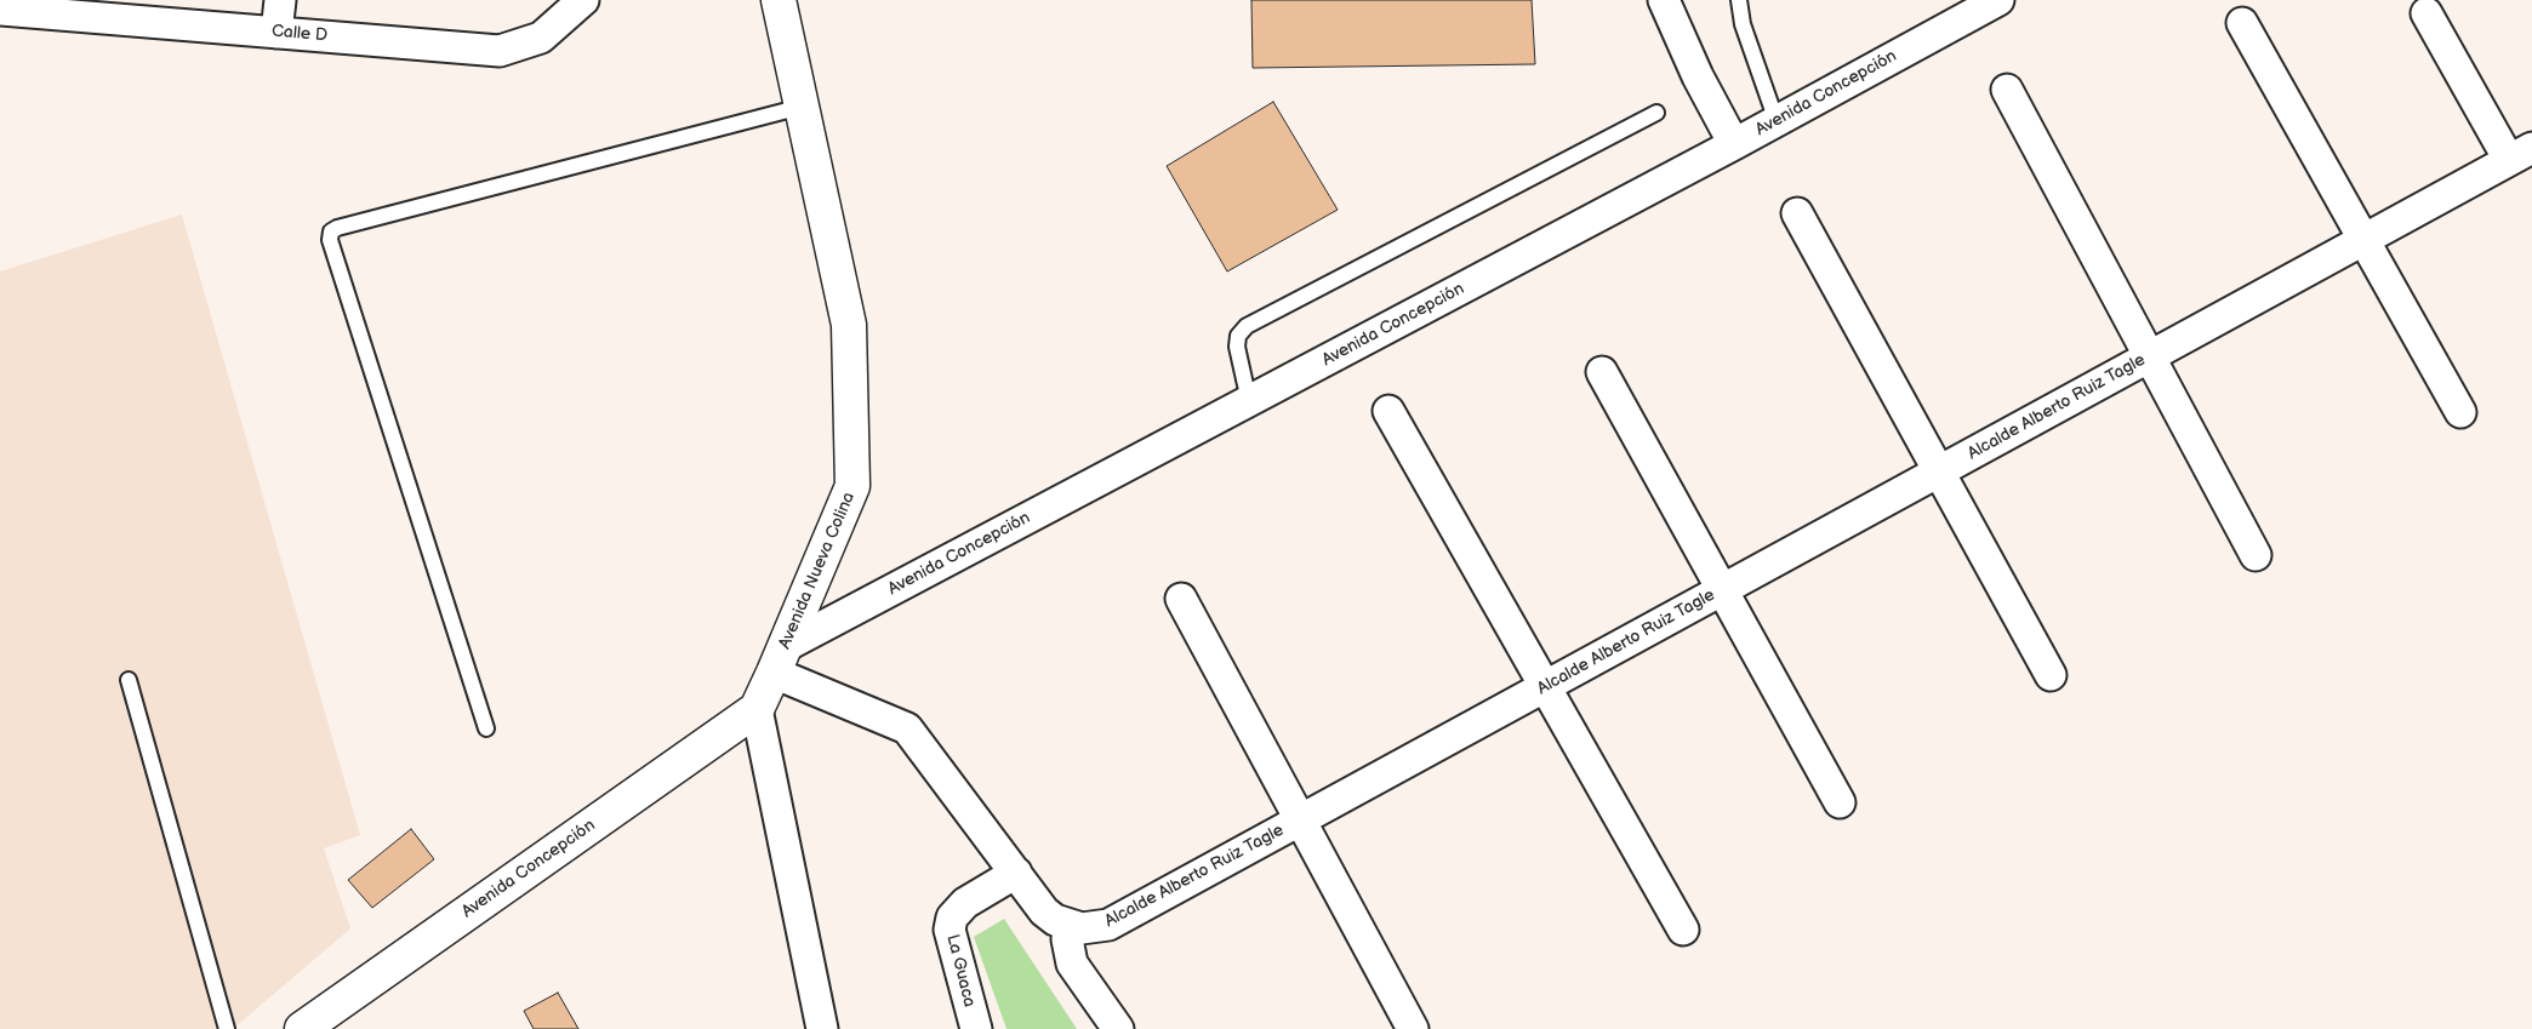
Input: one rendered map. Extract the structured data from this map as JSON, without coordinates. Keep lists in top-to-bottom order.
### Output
{
  "streets": {
    "street": [
      "Calle D",
      "Avenida Concepción",
      "Alcalde Alberto Ruiz Tagle",
      "Avenida Nueva Colina",
      "La Guaca"
    ]
  },
  "crossings": [
    ["Avenida Concepción", "Avenida Nueva Colina"]
  ]
}
